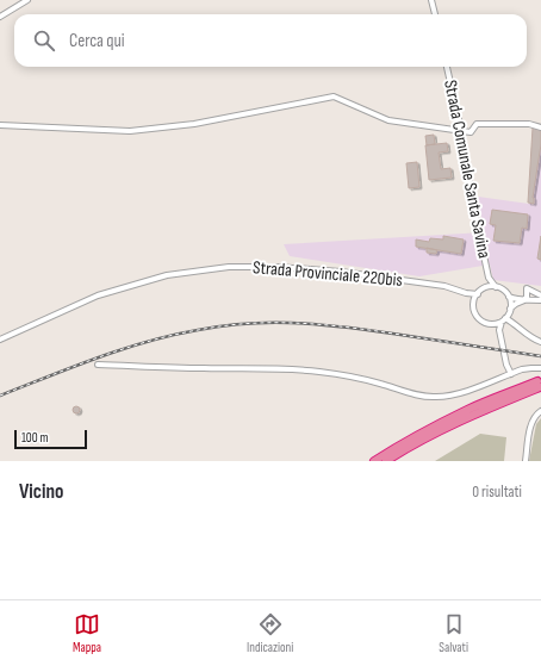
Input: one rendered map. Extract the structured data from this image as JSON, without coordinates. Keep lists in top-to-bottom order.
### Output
{
  "streets": {
    "street": ["Strada Comunale Santa Savina", "Strada Provinciale 220bis"]
  },
  "crossings": [
    ["Strada Comunale Santa Savina", "Strada Provinciale 220bis"]
  ],
  "scale_bar": "100 m",
  "page": {
    "search": "Cerca qui",
    "scale": "100 m",
    "heading": ["Vicino", "0 risultati"],
    "nav": ["Mappa", "Indicazioni", "Salvati"]
  }
}
